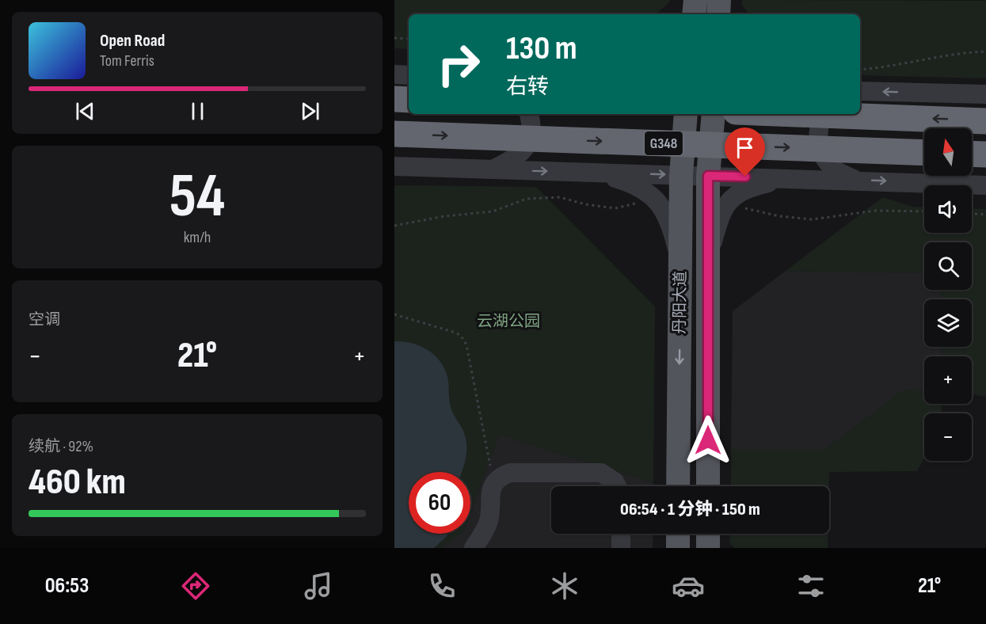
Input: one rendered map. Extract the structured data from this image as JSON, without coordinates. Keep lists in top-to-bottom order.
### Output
{
  "streets": {
    "highway": ["G348"],
    "main road": ["丹阳大道"]
  },
  "parks": ["云湖公园"],
  "north": "top",
  "page": {
    "turn": ["130 m", "右转"],
    "song": ["Open Road", "Tom Ferris"],
    "map_buttons": ["+", "−"],
    "tile": [
      ["54", "km/h"],
      "空调",
      ["续航 · 92%", "460 km"]
    ],
    "heat": ["−", "21°", "+"],
    "limit": "60",
    "trip": "06:54 · 1 分钟 · 150 m",
    "tabs": ["06:53", "21°"]
  }
}
